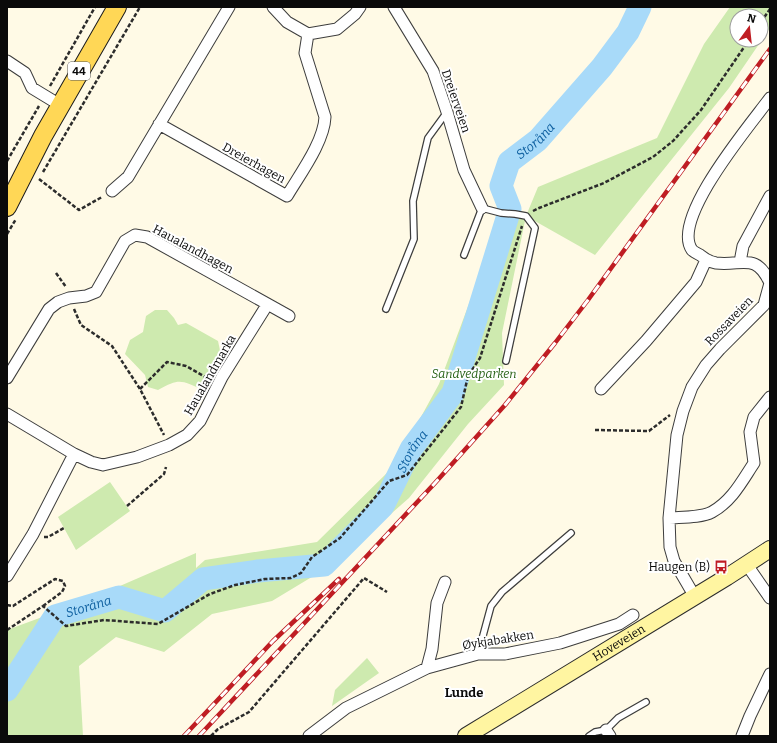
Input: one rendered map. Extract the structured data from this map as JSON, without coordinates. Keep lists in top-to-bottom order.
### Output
{
  "streets": {
    "main road": ["44", "Hoveveien"],
    "street": [
      "Dreierveien",
      "Dreierhagen",
      "Haualandhagen",
      "Rossaveien",
      "Haualandmarka",
      "Øykjabakken"
    ]
  },
  "crossings": [
    ["Haualandhagen", "Haualandmarka"],
    ["Rossaveien", "Hoveveien"]
  ],
  "districts": ["Lunde"],
  "water": ["Storåna"],
  "parks": ["Sandvedparken"],
  "places": {
    "bus stop": ["Haugen (B)"]
  },
  "north": "top"
}
